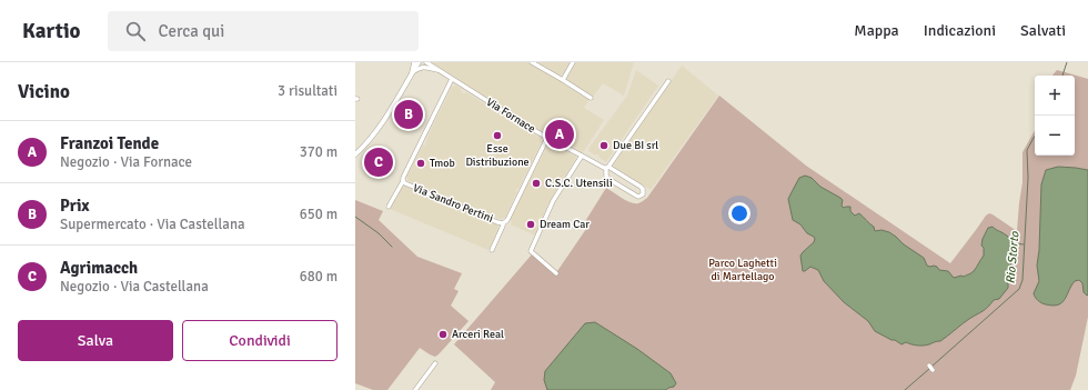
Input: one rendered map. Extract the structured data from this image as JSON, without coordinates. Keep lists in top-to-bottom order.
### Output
{
  "streets": {
    "street": ["Via Fornace", "Via Sandro Pertini"]
  },
  "crossings": [
    ["Via Fornace", "Via Sandro Pertini"]
  ],
  "water": ["Rio Storto"],
  "parks": ["Parco Laghetti di Martellago"],
  "places": [
    "Esse Distribuzione",
    "Due BI srl",
    "Tmob",
    "C.S.C. Utensili",
    "Dream Car",
    "Arceri Real"
  ],
  "page": {
    "header": "Kartio",
    "search": "Cerca qui",
    "nav": ["Mappa", "Indicazioni", "Salvati"],
    "heading": ["Vicino", "3 risultati"],
    "map_buttons": ["+", "−"],
    "pins": ["B", "A", "C"],
    "list": [
      {
        "mark": "A",
        "name": "Franzoi Tende",
        "note": "Negozio · Via Fornace",
        "value": "370 m"
      },
      {
        "mark": "B",
        "name": "Prix",
        "note": "Supermercato · Via Castellana",
        "value": "650 m"
      },
      {
        "mark": "C",
        "name": "Agrimacch",
        "note": "Negozio · Via Castellana",
        "value": "680 m"
      }
    ],
    "buttons": ["Salva", "Condividi"]
  }
}
